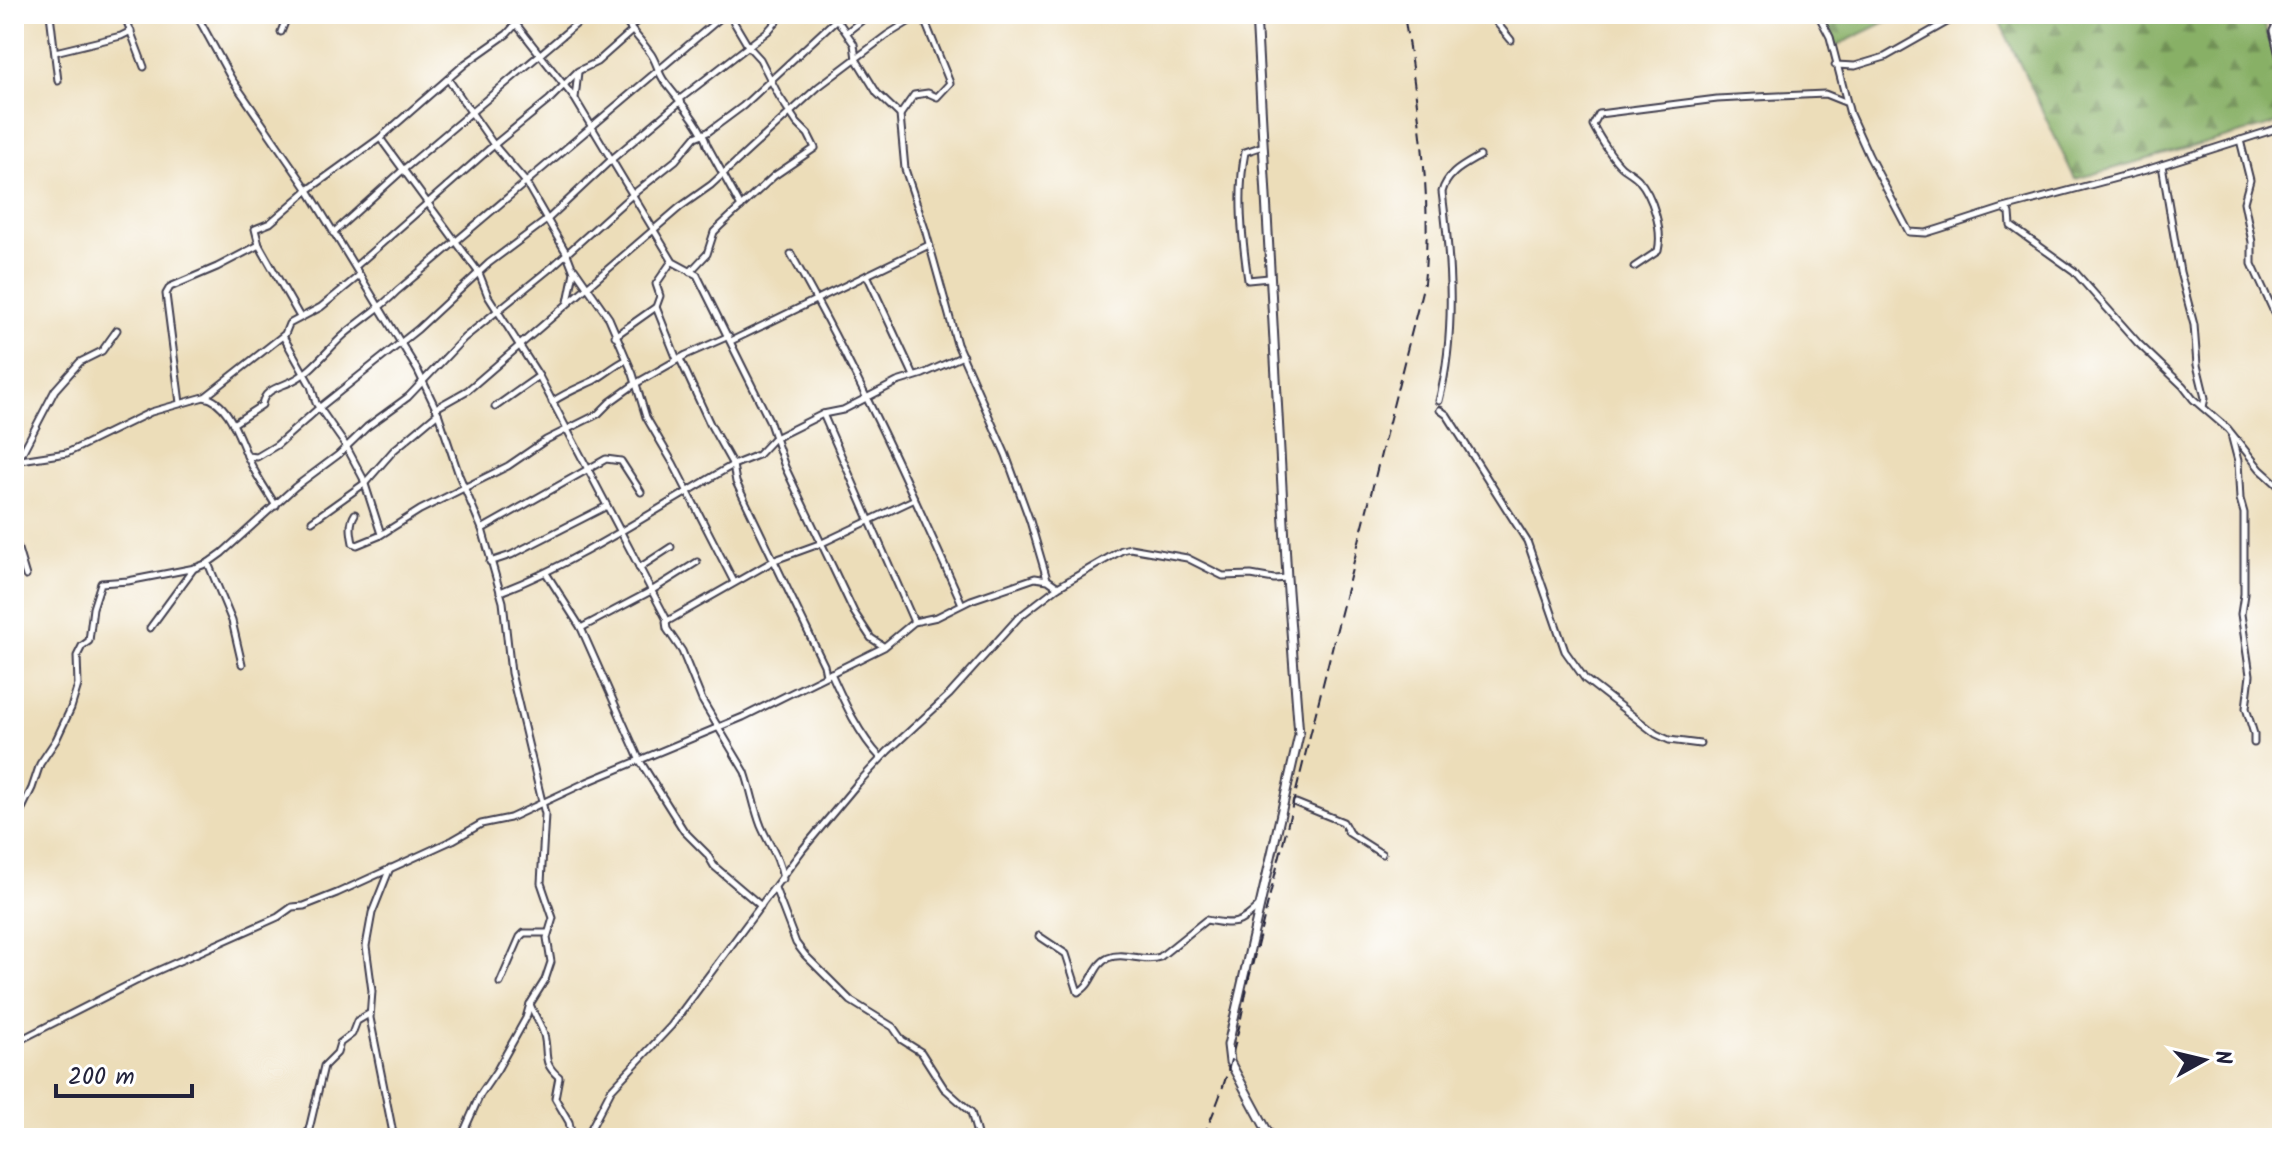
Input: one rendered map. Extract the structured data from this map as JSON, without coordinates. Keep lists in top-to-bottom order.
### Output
{
  "scale_bar": "200 m",
  "north": "right"
}
